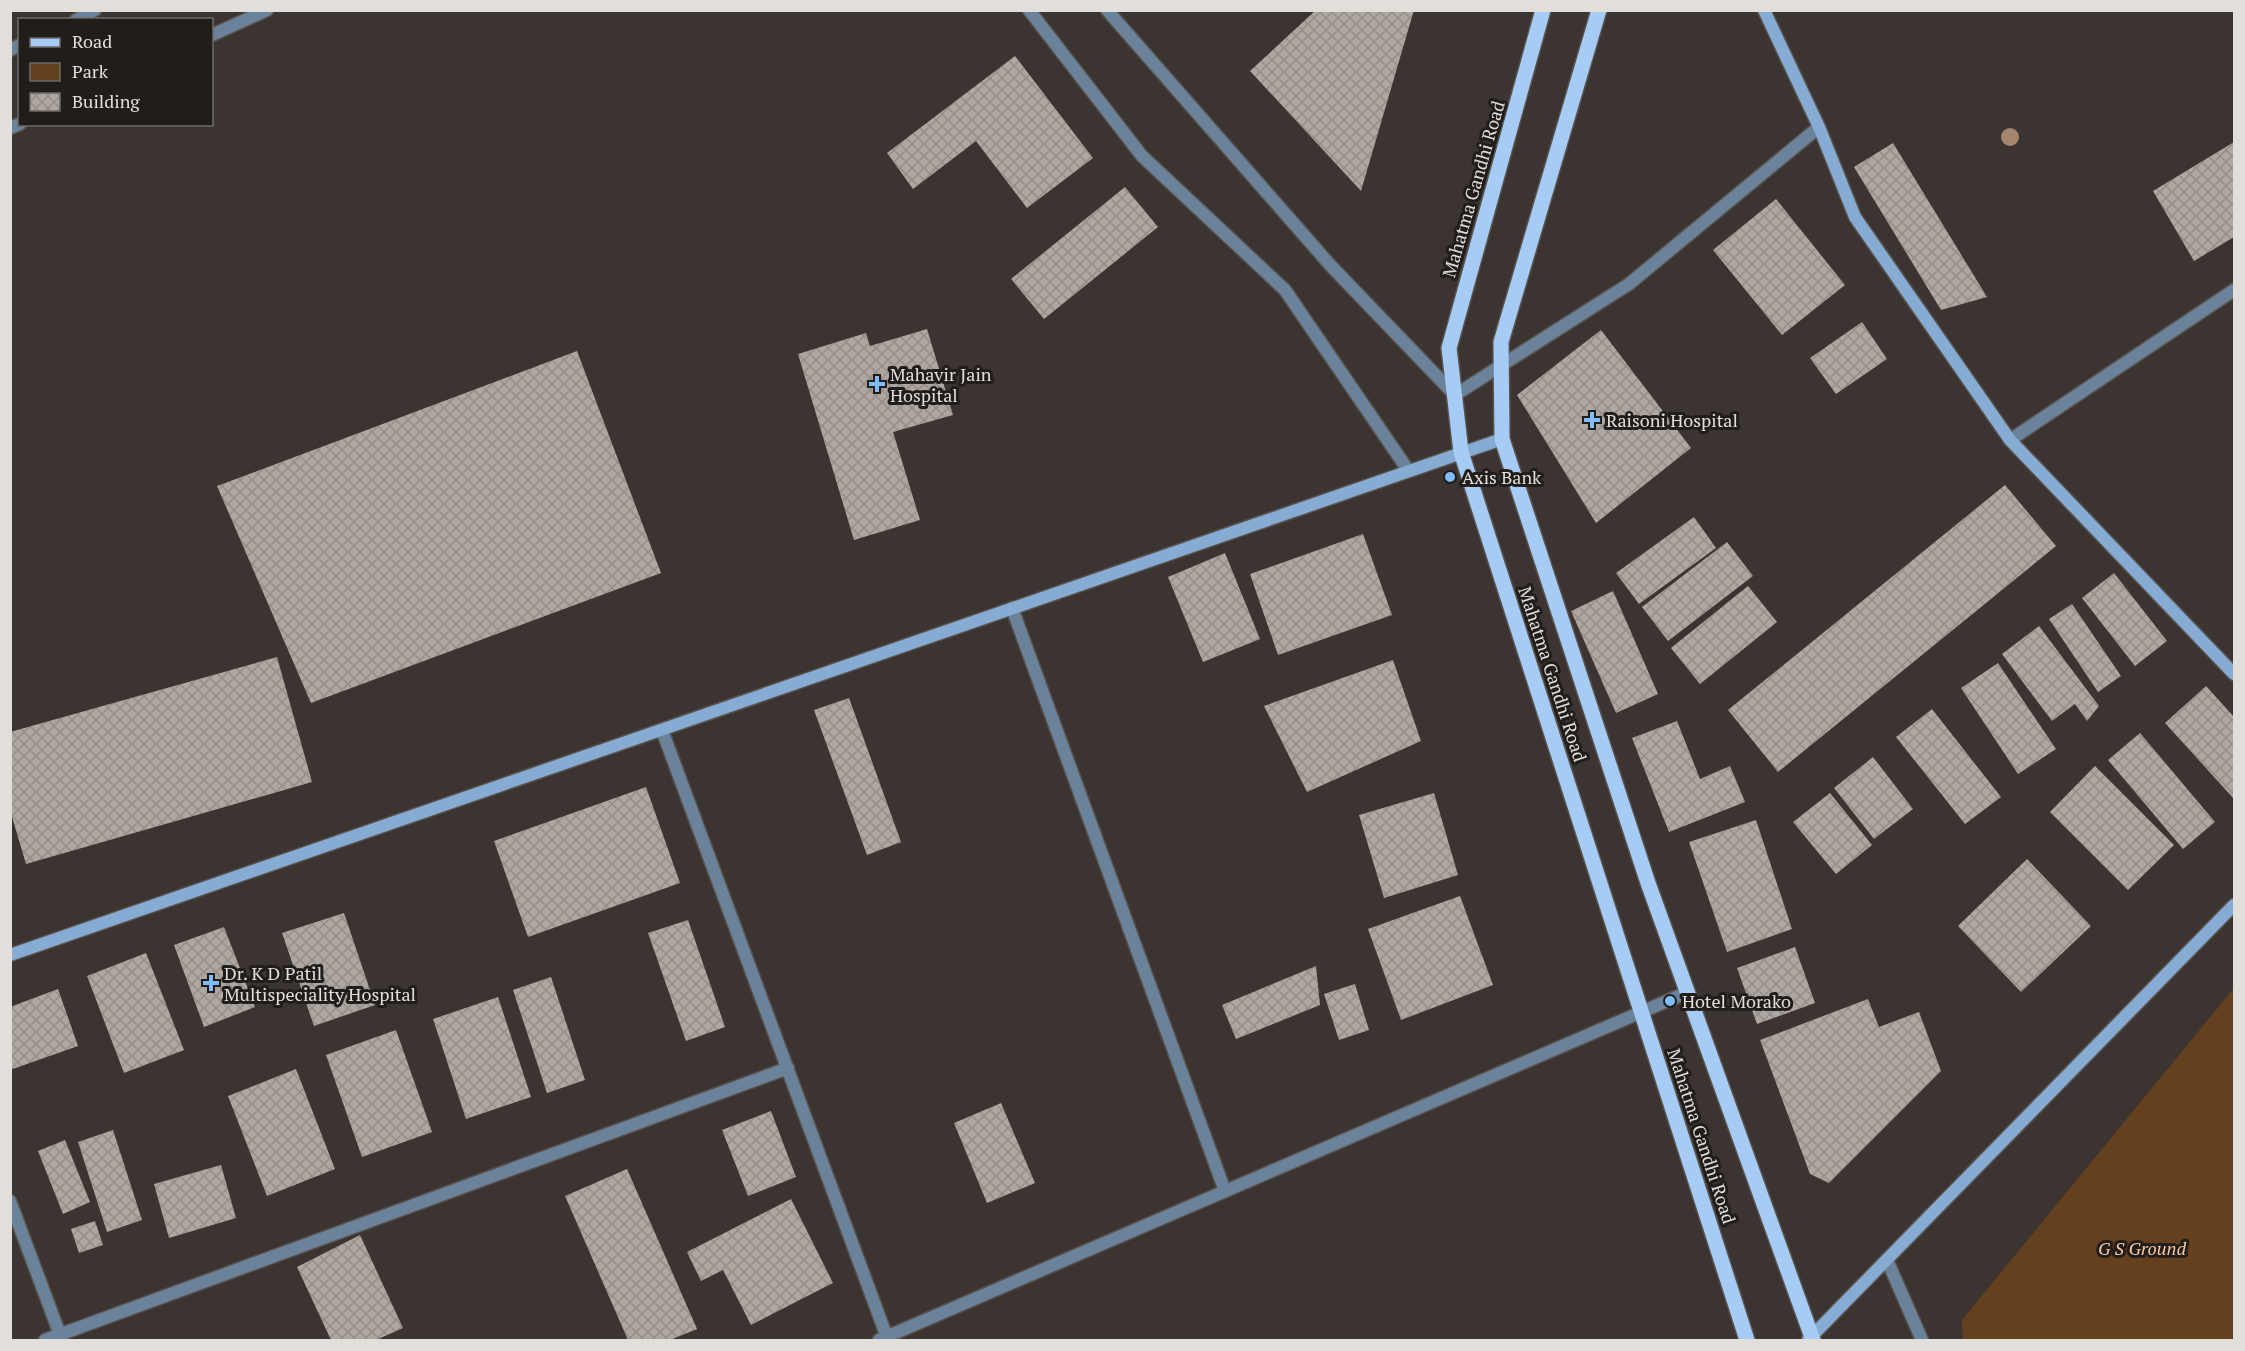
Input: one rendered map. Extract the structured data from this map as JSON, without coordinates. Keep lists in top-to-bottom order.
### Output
{
  "streets": {
    "main road": ["Mahatma Gandhi Road"]
  },
  "parks": ["G S Ground"],
  "places": {
    "health": ["Mahavir Jain Hospital", "Raisoni Hospital", "Dr. K D Patil Multispeciality Hospital"],
    "other": ["Axis Bank", "Hotel Morako"]
  },
  "legend": ["Road", "Park", "Building"]
}
